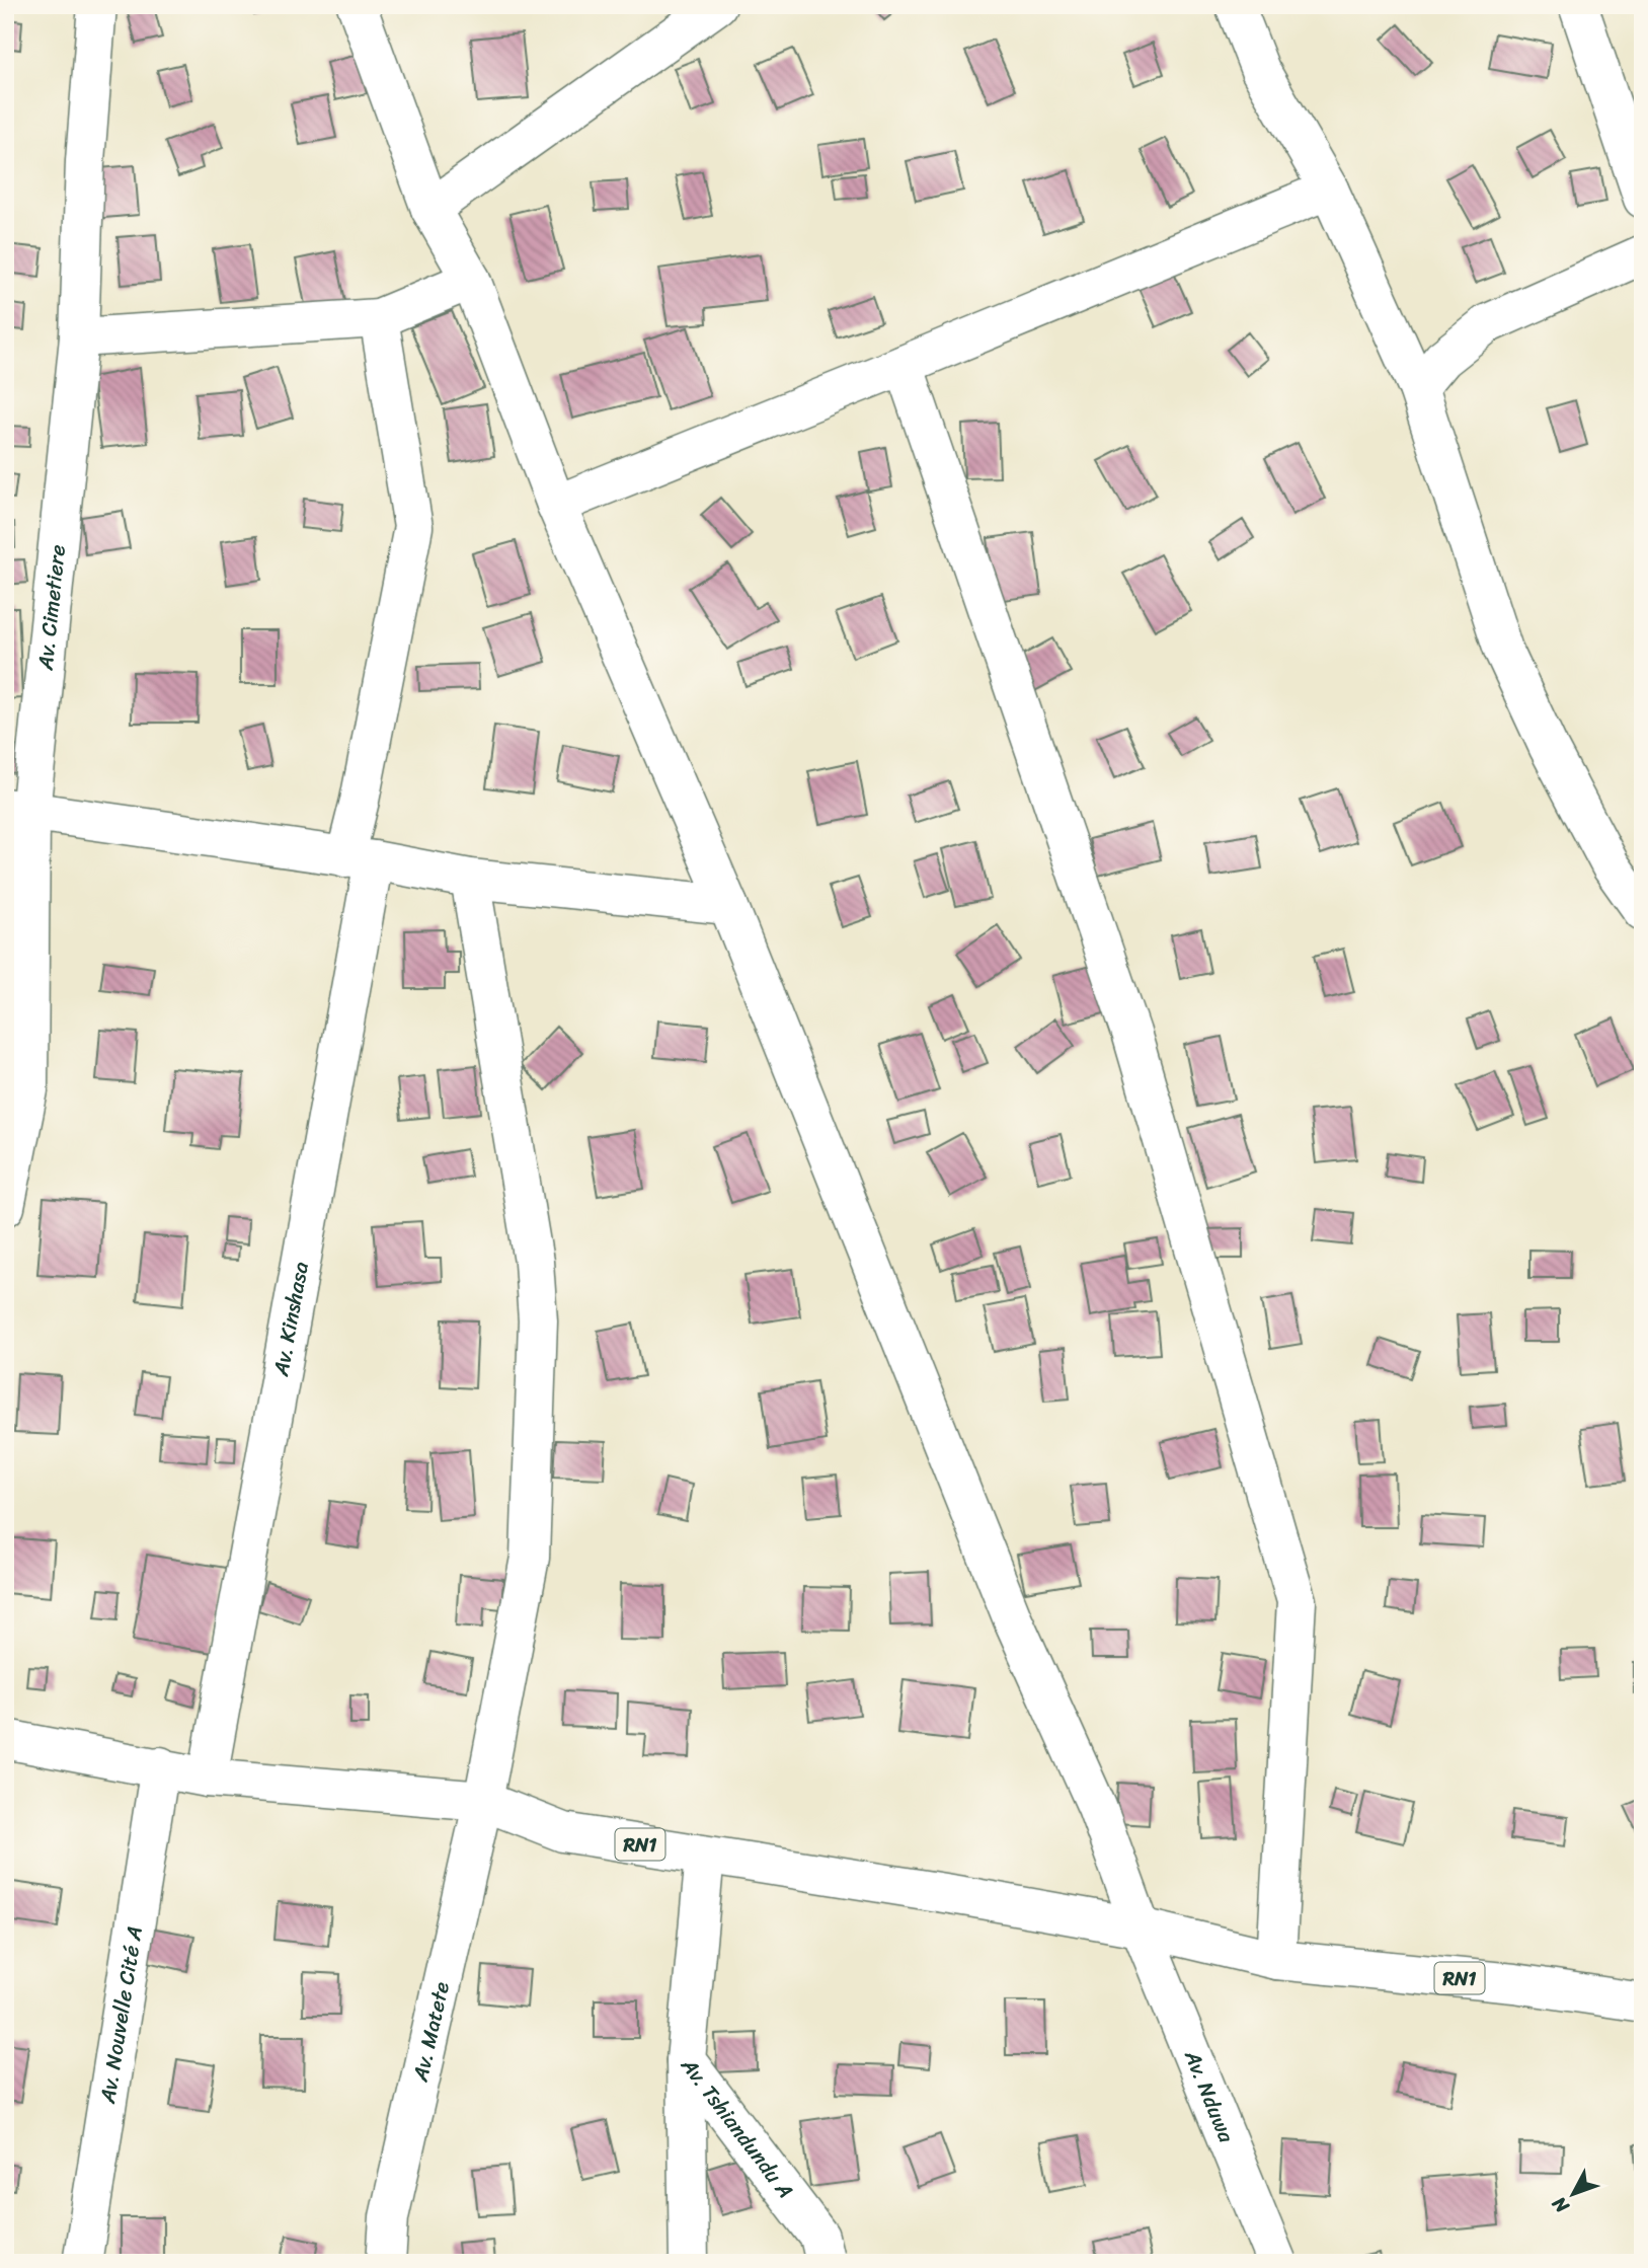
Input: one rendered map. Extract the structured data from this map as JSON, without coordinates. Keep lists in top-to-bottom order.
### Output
{
  "streets": {
    "main road": [
      "Av. Cimetiere",
      "Av. Kinshasa",
      "RN1",
      "Av. Nouvelle Cité A",
      "Av. Matete",
      "Av. Nduwa",
      "Av. Tshiandundu A"
    ]
  },
  "crossings": [
    ["Av. Kinshasa", "RN1"],
    ["RN1", "Av. Nouvelle Cité A"],
    ["RN1", "Av. Matete"],
    ["RN1", "Av. Nduwa"],
    ["RN1", "Av. Tshiandundu A"]
  ],
  "north": "bottom left"
}
